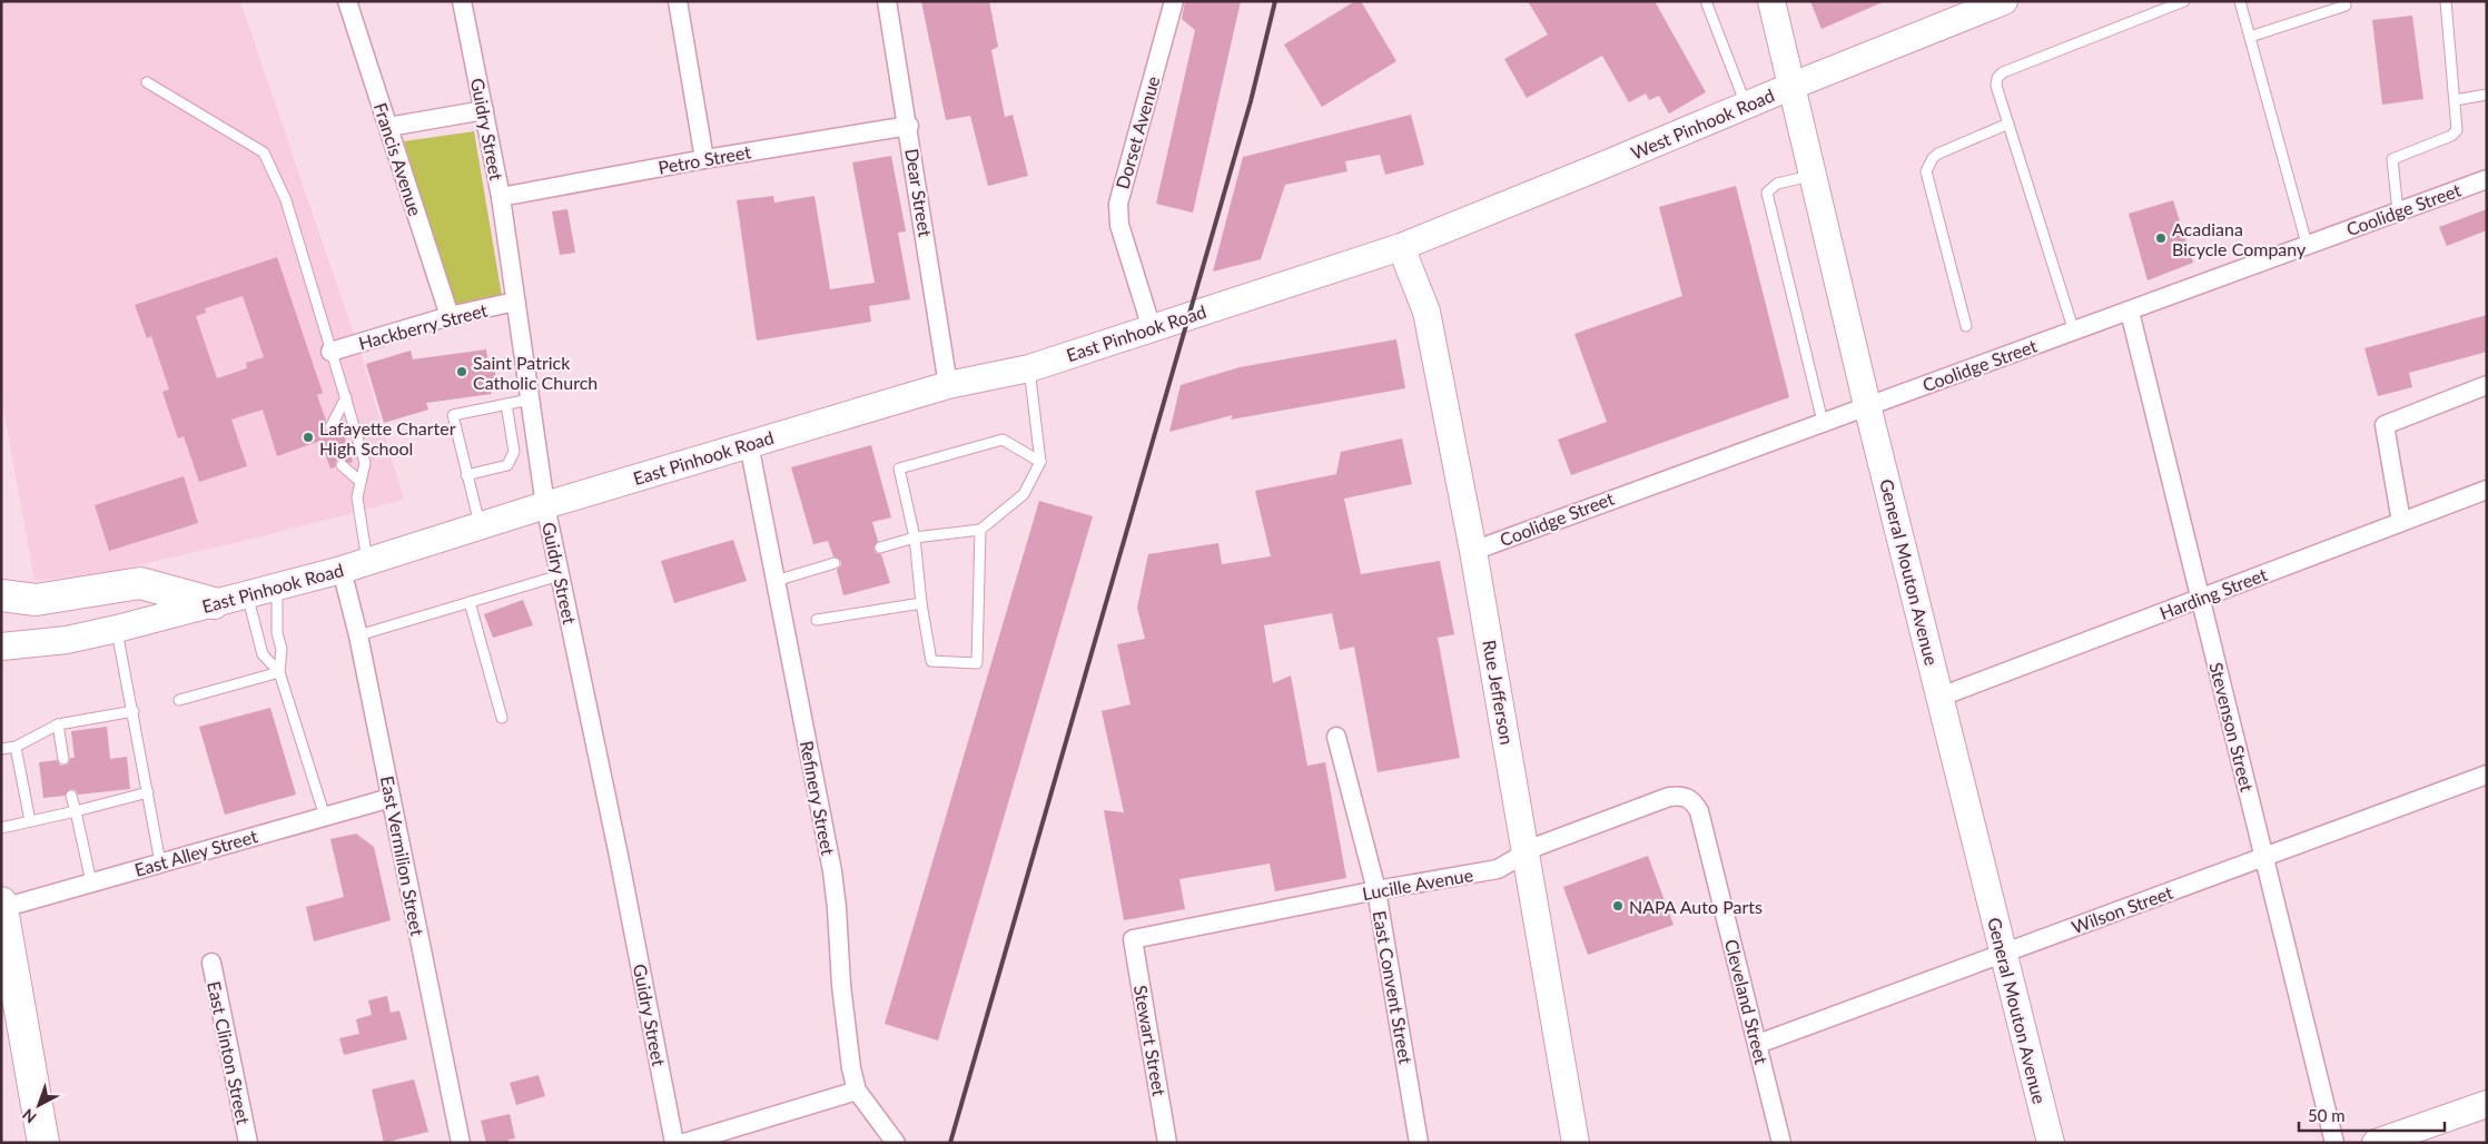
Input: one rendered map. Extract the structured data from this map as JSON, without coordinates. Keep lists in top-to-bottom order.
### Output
{
  "streets": {
    "street": [
      "West Pinhook Road",
      "Guidry Street",
      "Dorset Avenue",
      "Francis Avenue",
      "Petro Street",
      "Dear Street",
      "Coolidge Street",
      "Hackberry Street",
      "East Pinhook Road",
      "General Mouton Avenue",
      "Harding Street",
      "Rue Jefferson",
      "Stevenson Street",
      "Refinery Street",
      "East Alley Street",
      "East Vermilion Street",
      "Lucille Avenue",
      "Wilson Street",
      "East Convent Street",
      "Cleveland Street",
      "Stewart Street",
      "East Clinton Street"
    ]
  },
  "crossings": [
    ["West Pinhook Road", "East Pinhook Road"],
    ["West Pinhook Road", "General Mouton Avenue"],
    ["West Pinhook Road", "Rue Jefferson"],
    ["Guidry Street", "Petro Street"],
    ["Guidry Street", "Hackberry Street"],
    ["Guidry Street", "East Pinhook Road"],
    ["Dorset Avenue", "East Pinhook Road"],
    ["Francis Avenue", "Hackberry Street"],
    ["Petro Street", "Dear Street"],
    ["Dear Street", "East Pinhook Road"],
    ["Coolidge Street", "General Mouton Avenue"],
    ["Coolidge Street", "Rue Jefferson"],
    ["Coolidge Street", "Stevenson Street"],
    ["East Pinhook Road", "Rue Jefferson"],
    ["East Pinhook Road", "Refinery Street"],
    ["East Pinhook Road", "East Vermilion Street"],
    ["General Mouton Avenue", "Harding Street"],
    ["General Mouton Avenue", "Wilson Street"],
    ["Harding Street", "Stevenson Street"],
    ["Rue Jefferson", "Lucille Avenue"],
    ["Stevenson Street", "Wilson Street"],
    ["East Alley Street", "East Vermilion Street"],
    ["Lucille Avenue", "East Convent Street"],
    ["Lucille Avenue", "Cleveland Street"],
    ["Lucille Avenue", "Stewart Street"],
    ["Wilson Street", "Cleveland Street"]
  ],
  "places": [
    "Acadiana Bicycle Company",
    "Saint Patrick Catholic Church",
    "Lafayette Charter High School",
    "NAPA Auto Parts"
  ],
  "scale_bar": "50 m",
  "north": "bottom left"
}
